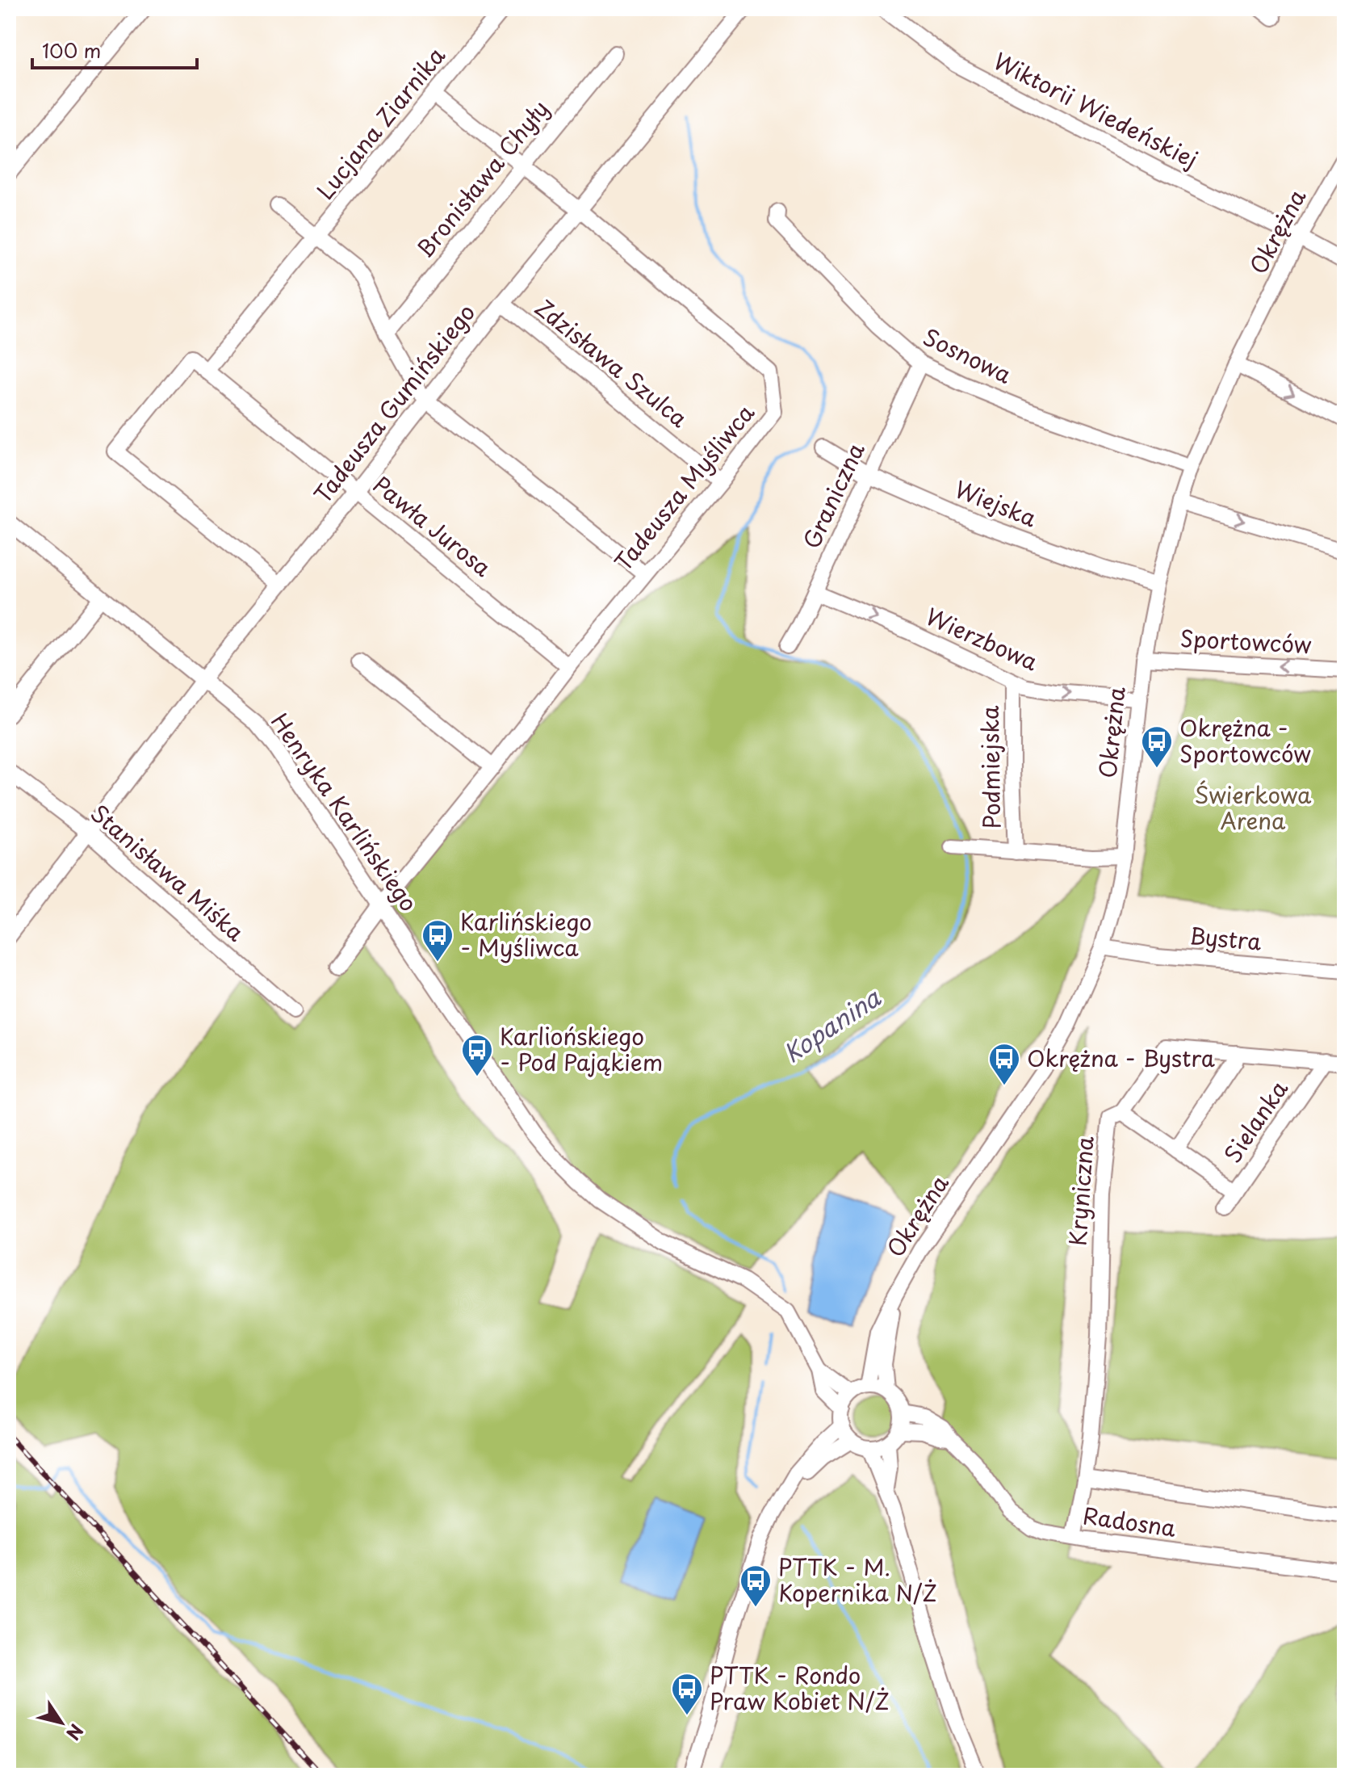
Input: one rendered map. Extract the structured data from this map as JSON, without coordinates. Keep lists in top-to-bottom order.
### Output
{
  "streets": {
    "street": [
      "Wiktorii Wiedeńskiej",
      "Lucjana Ziarnika",
      "Bronisława Chyły",
      "Okrężna",
      "Sosnowa",
      "Zdzisława Szulca",
      "Tadeusza Gumińskiego",
      "Tadeusza Myśliwca",
      "Graniczna",
      "Wiejska",
      "Pawła Jurosa",
      "Wierzbowa",
      "Sportowców",
      "Podmiejska",
      "Henryka Karlińskiego",
      "Stanisława Miśka",
      "Bystra",
      "Sielanka",
      "Kryniczna",
      "Radosna"
    ]
  },
  "crossings": [
    ["Wiktorii Wiedeńskiej", "Okrężna"],
    ["Lucjana Ziarnika", "Tadeusza Myśliwca"],
    ["Lucjana Ziarnika", "Pawła Jurosa"],
    ["Bronisława Chyły", "Tadeusza Myśliwca"],
    ["Okrężna", "Sosnowa"],
    ["Okrężna", "Wiejska"],
    ["Okrężna", "Wierzbowa"],
    ["Okrężna", "Sportowców"],
    ["Okrężna", "Podmiejska"],
    ["Okrężna", "Henryka Karlińskiego"],
    ["Okrężna", "Bystra"],
    ["Okrężna", "Radosna"],
    ["Sosnowa", "Graniczna"],
    ["Zdzisława Szulca", "Tadeusza Gumińskiego"],
    ["Zdzisława Szulca", "Tadeusza Myśliwca"],
    ["Tadeusza Gumińskiego", "Tadeusza Myśliwca"],
    ["Tadeusza Gumińskiego", "Pawła Jurosa"],
    ["Tadeusza Gumińskiego", "Henryka Karlińskiego"],
    ["Tadeusza Gumińskiego", "Stanisława Miśka"],
    ["Tadeusza Myśliwca", "Pawła Jurosa"],
    ["Tadeusza Myśliwca", "Henryka Karlińskiego"],
    ["Graniczna", "Wiejska"],
    ["Graniczna", "Wierzbowa"],
    ["Wierzbowa", "Podmiejska"],
    ["Henryka Karlińskiego", "Radosna"],
    ["Sielanka", "Kryniczna"],
    ["Kryniczna", "Radosna"]
  ],
  "one_way": ["Wierzbowa", "Sportowców"],
  "water": ["Kopanina"],
  "parks": ["Świerkowa Arena"],
  "places": {
    "bus stop": [
      "Okrężna - Sportowców",
      "Karlińskiego - Myśliwca",
      "Karliońskiego - Pod Pająkiem",
      "Okrężna - Bystra",
      "PTTK - M. Kopernika N/Ż",
      "PTTK - Rondo Praw Kobiet N/Ż"
    ]
  },
  "scale_bar": "100 m",
  "north": "bottom right"
}
